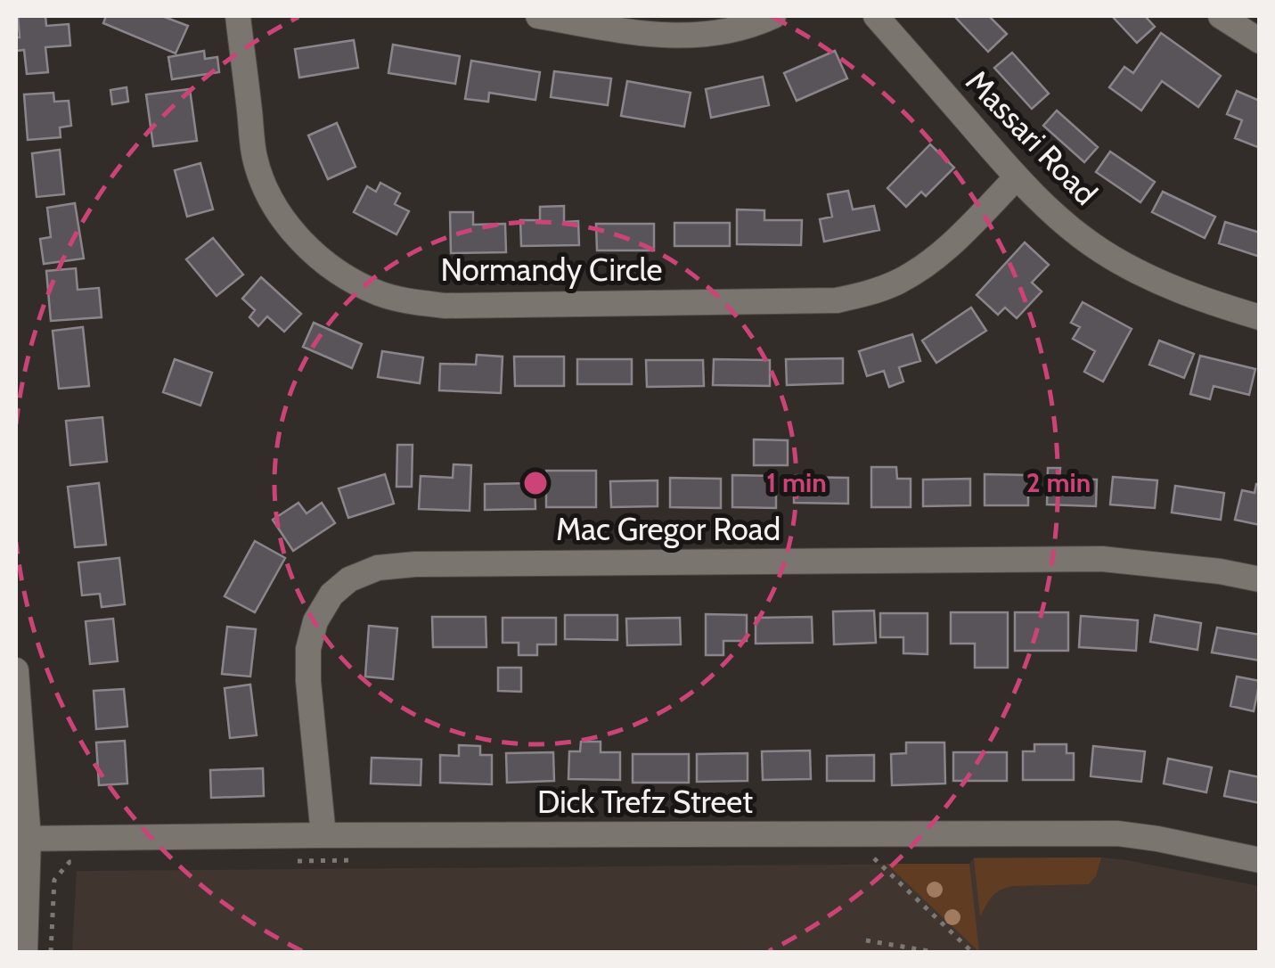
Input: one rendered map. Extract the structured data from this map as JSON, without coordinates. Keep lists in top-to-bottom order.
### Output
{
  "streets": {
    "street": [
      "Massari Road",
      "Normandy Circle",
      "Mac Gregor Road",
      "Dick Trefz Street"
    ]
  },
  "crossings": [
    ["Massari Road", "Normandy Circle"],
    ["Mac Gregor Road", "Dick Trefz Street"]
  ],
  "rings": ["1 min", "2 min"]
}
